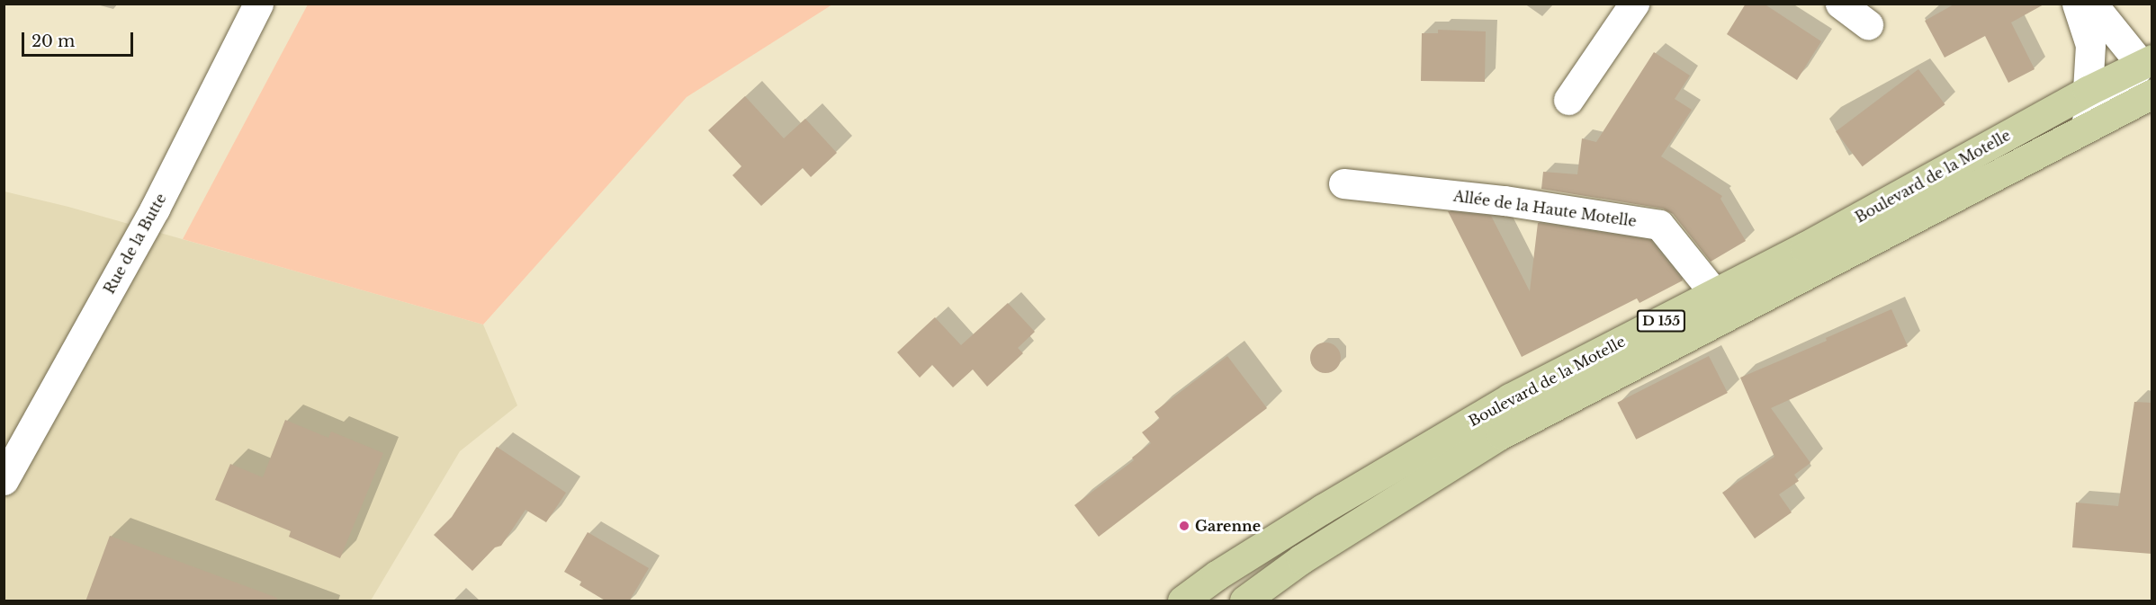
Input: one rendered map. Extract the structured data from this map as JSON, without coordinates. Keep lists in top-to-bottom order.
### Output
{
  "streets": {
    "main road": ["Boulevard de la Motelle", "D 155"],
    "street": ["Allée de la Haute Motelle", "Rue de la Butte"]
  },
  "crossings": [
    ["Boulevard de la Motelle", "Allée de la Haute Motelle"]
  ],
  "places": ["Garenne"],
  "scale_bar": "20 m"
}
